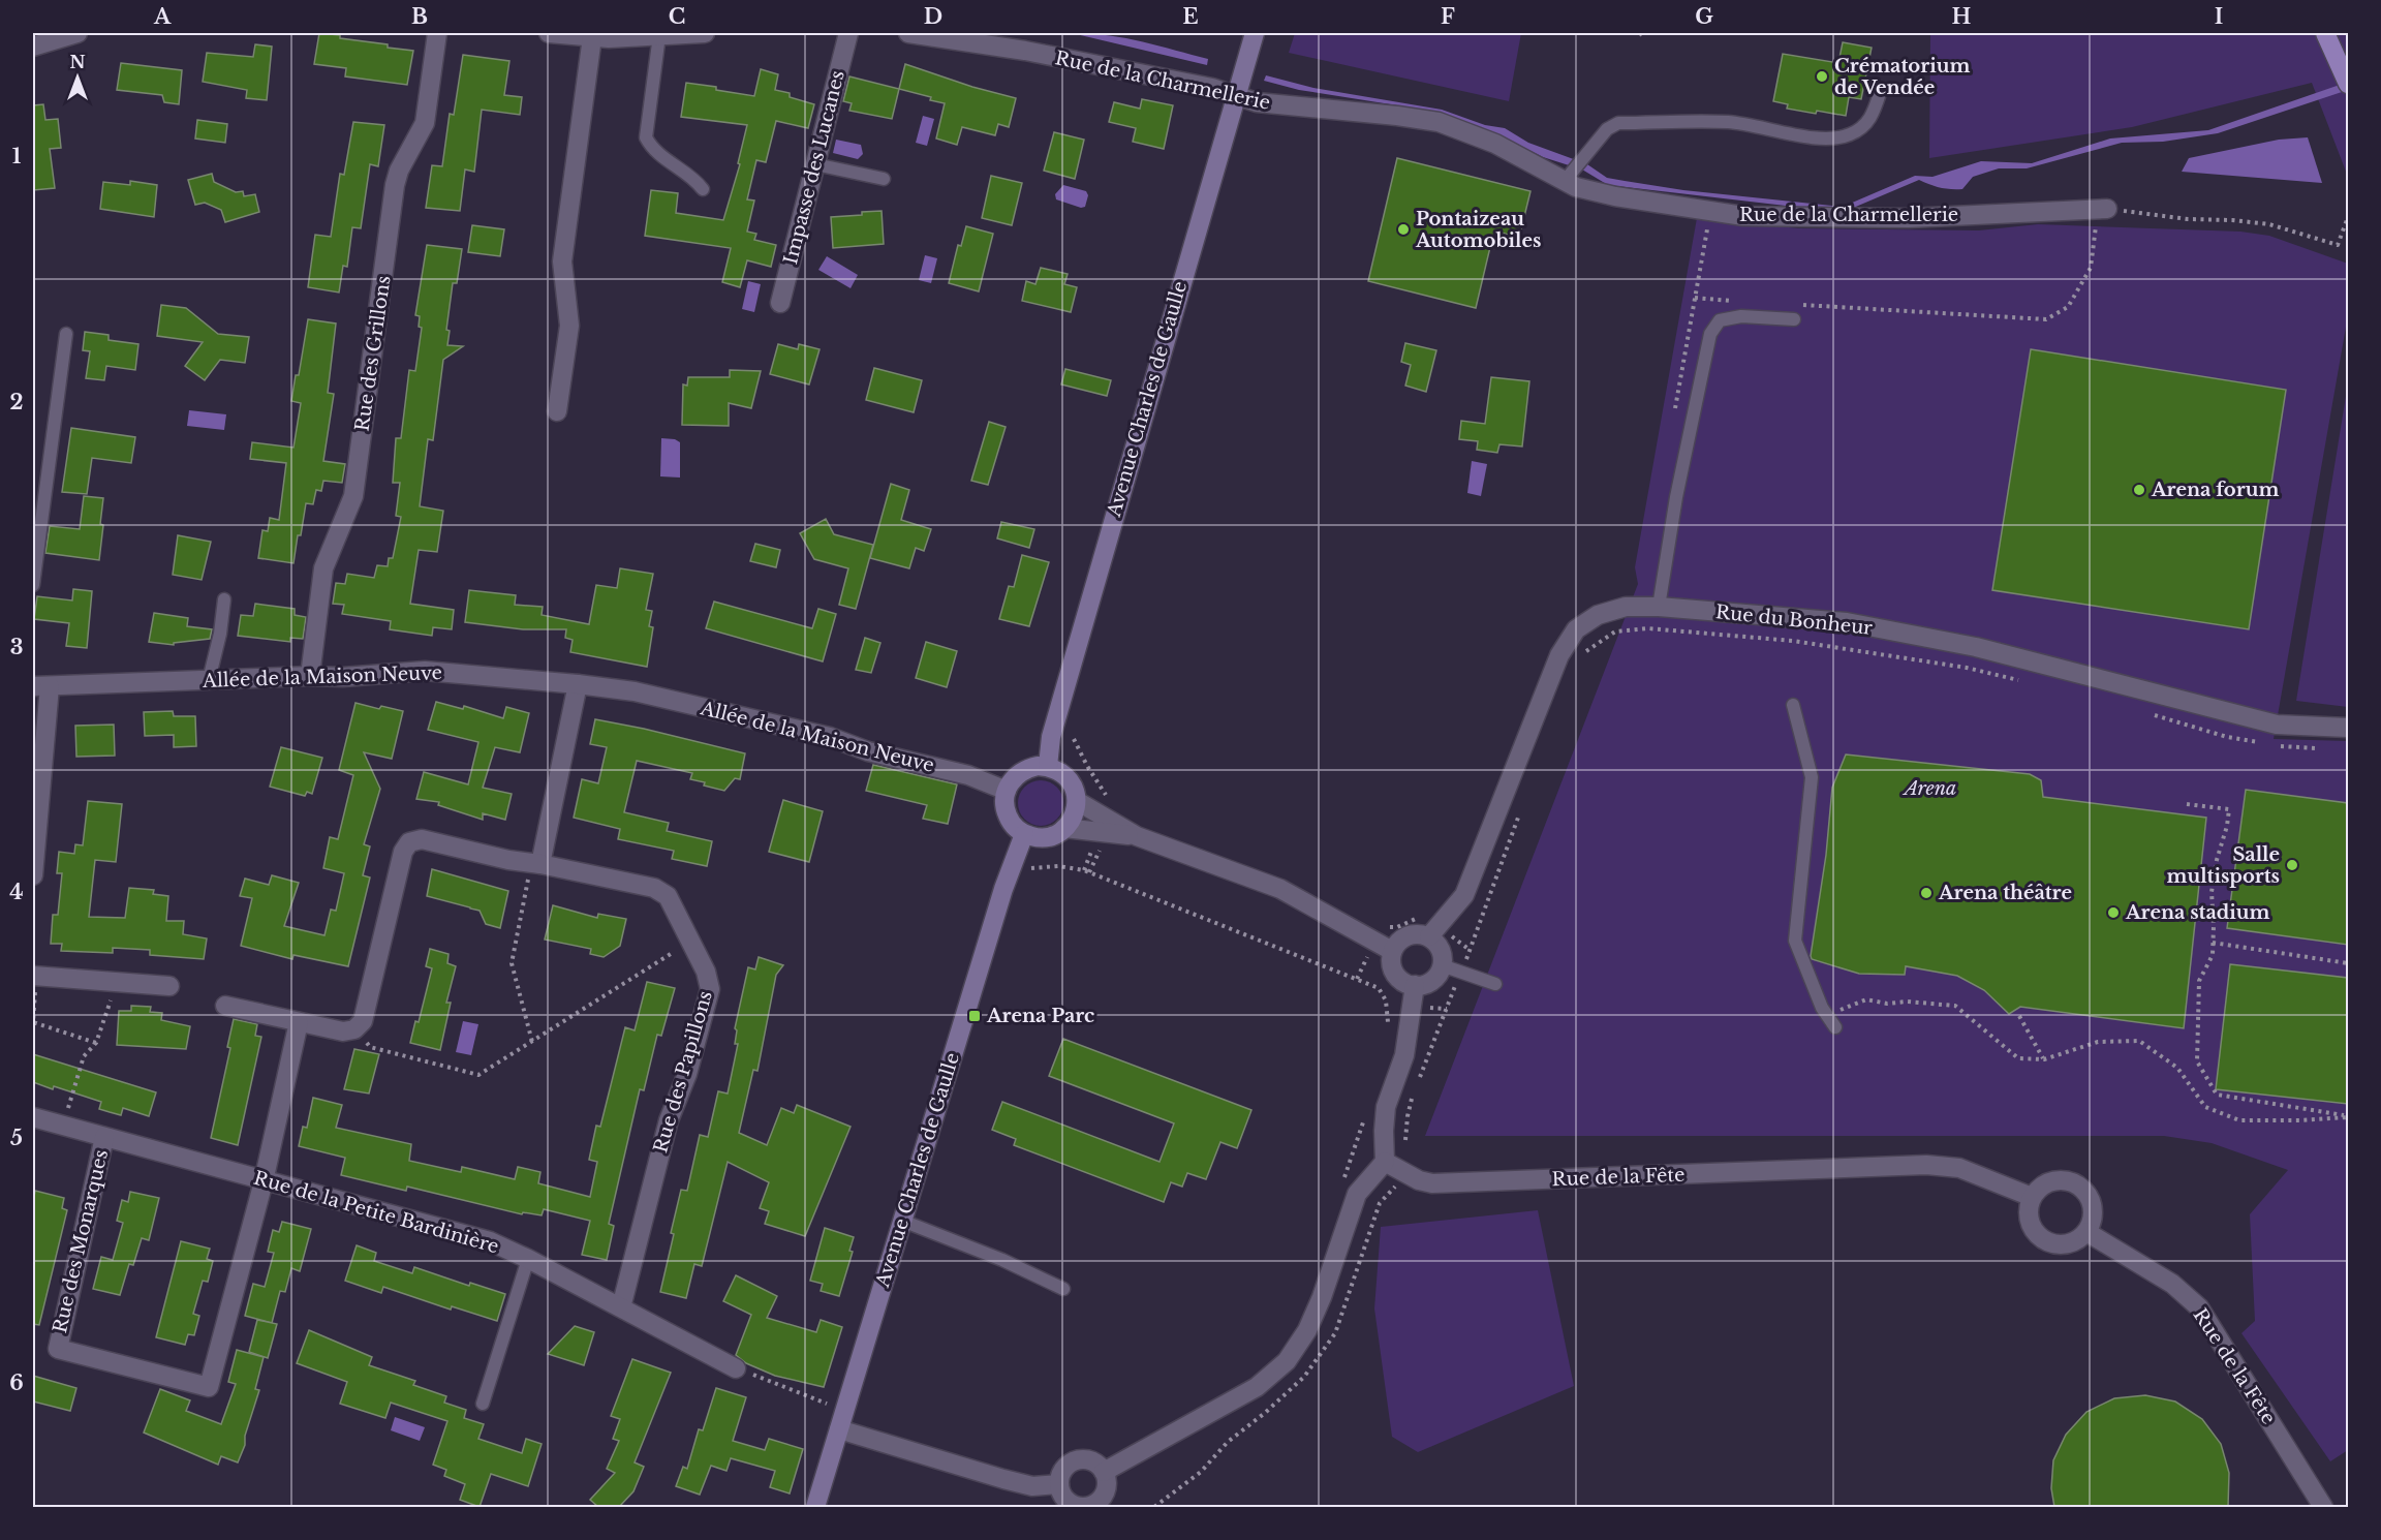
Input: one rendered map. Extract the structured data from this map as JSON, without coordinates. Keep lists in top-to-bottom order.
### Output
{
  "streets": {
    "main road": ["Avenue Charles de Gaulle"],
    "street": [
      "Rue de la Charmellerie",
      "Impasse des Lucanes",
      "Rue des Grillons",
      "Rue du Bonheur",
      "Allée de la Maison Neuve",
      "Rue des Papillons",
      "Rue de la Fête",
      "Rue de la Petite Bardinière",
      "Rue des Monarques"
    ]
  },
  "crossings": [
    ["Rue de la Charmellerie", "Avenue Charles de Gaulle"],
    ["Rue des Grillons", "Allée de la Maison Neuve"],
    ["Avenue Charles de Gaulle", "Allée de la Maison Neuve"],
    ["Rue des Papillons", "Rue de la Petite Bardinière"],
    ["Rue de la Petite Bardinière", "Rue des Monarques"]
  ],
  "parks": ["Arena"],
  "places": {
    "other": [
      "Crématorium de Vendée",
      "Pontaizeau Automobiles",
      "Arena forum",
      "Salle multisports",
      "Arena théâtre",
      "Arena stadium"
    ],
    "transit": ["Arena Parc"]
  },
  "north": "top",
  "grid": {
    "columns": [
      "A",
      "B",
      "C",
      "D",
      "E",
      "F",
      "G",
      "H",
      "I"
    ],
    "rows": [
      "1",
      "2",
      "3",
      "4",
      "5",
      "6"
    ]
  }
}
